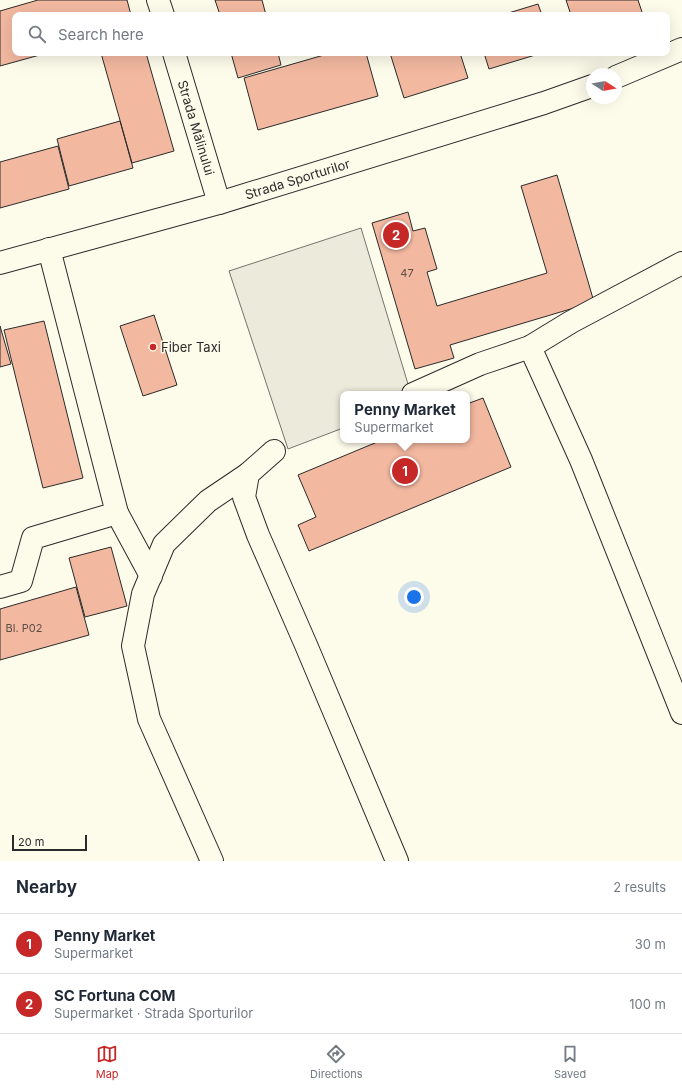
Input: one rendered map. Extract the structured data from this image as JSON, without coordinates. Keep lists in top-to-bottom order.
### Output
{
  "streets": {
    "street": ["Strada Mălinului", "Strada Sporturilor"]
  },
  "crossings": [
    ["Strada Mălinului", "Strada Sporturilor"]
  ],
  "places": ["Fiber Taxi"],
  "house_numbers": ["47", "Bl. P02"],
  "scale_bar": "20 m",
  "north": "right",
  "page": {
    "search": "Search here",
    "pins": ["2", "1"],
    "popup": ["Penny Market", "Supermarket"],
    "scale": "20 m",
    "heading": ["Nearby", "2 results"],
    "list": [
      {
        "mark": "1",
        "name": "Penny Market",
        "note": "Supermarket",
        "value": "30 m"
      },
      {
        "mark": "2",
        "name": "SC Fortuna COM",
        "note": "Supermarket · Strada Sporturilor",
        "value": "100 m"
      }
    ],
    "nav": ["Map", "Directions", "Saved"]
  }
}
